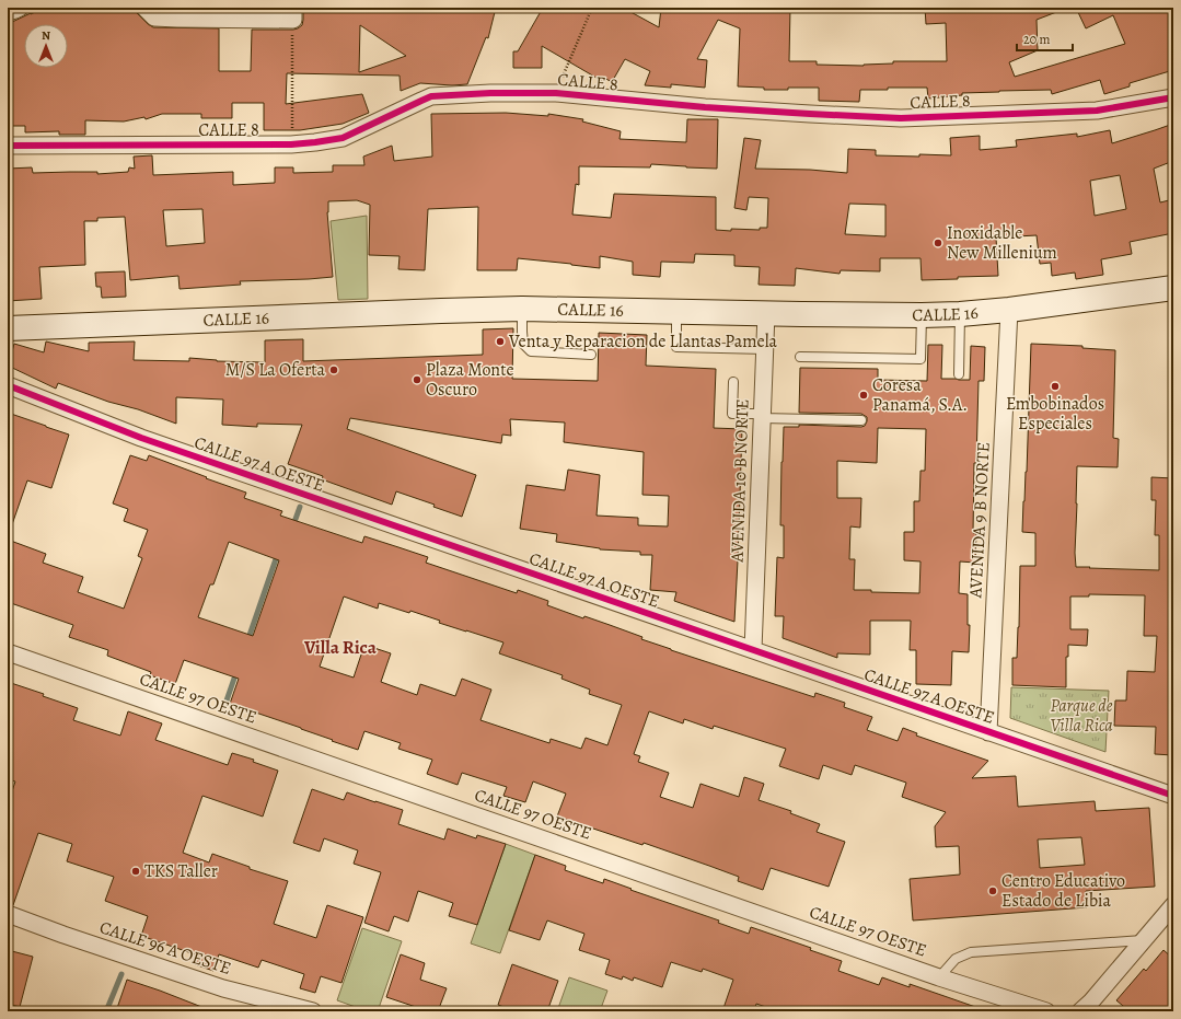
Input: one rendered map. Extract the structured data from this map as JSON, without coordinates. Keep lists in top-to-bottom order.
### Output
{
  "streets": {
    "main road": ["CALLE 16"],
    "street": [
      "CALLE 8",
      "CALLE 97 A OESTE",
      "AVENIDA 10 B NORTE",
      "AVENIDA 9 B NORTE",
      "CALLE 97 OESTE",
      "CALLE 96 A OESTE"
    ]
  },
  "crossings": [
    ["CALLE 16", "AVENIDA 10 B NORTE"],
    ["CALLE 16", "AVENIDA 9 B NORTE"],
    ["CALLE 97 A OESTE", "AVENIDA 10 B NORTE"],
    ["CALLE 97 A OESTE", "AVENIDA 9 B NORTE"]
  ],
  "districts": ["Villa Rica"],
  "parks": ["Parque de Villa Rica"],
  "places": [
    "Inoxidable New Millenium",
    "Venta y Reparacion de Llantas Pamela",
    "M/S La Oferta",
    "Plaza Monte Oscuro",
    "Embobinados Especiales",
    "Coresa Panamá, S.A.",
    "TKS Taller",
    "Centro Educativo Estado de Libia"
  ],
  "scale_bar": "20 m",
  "north": "top"
}
